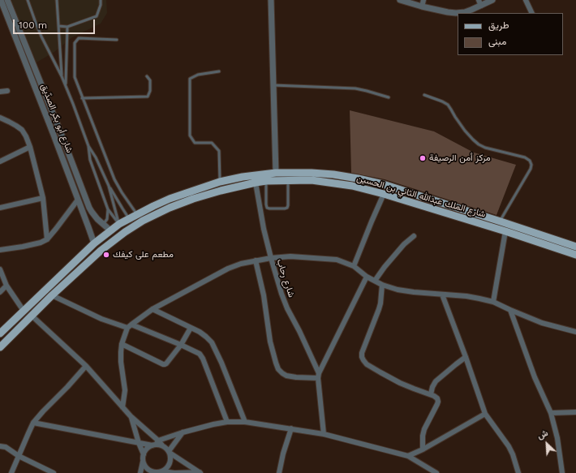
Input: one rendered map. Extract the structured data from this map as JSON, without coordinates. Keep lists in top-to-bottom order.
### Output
{
  "streets": {
    "main road": ["شارع الملك عبدالله الثاني بن الحسين"],
    "street": ["شارع أبو بكر الصدّيق", "شارع رحاب"]
  },
  "crossings": [
    ["شارع أبو بكر الصدّيق", "شارع الملك عبدالله الثاني بن الحسين"],
    ["شارع الملك عبدالله الثاني بن الحسين", "شارع رحاب"]
  ],
  "places": ["مركز أمن الرصيفة", "مطعم على كيفك"],
  "legend": ["طريق", "مبنى"],
  "scale_bar": "100 m",
  "north": "top left"
}
